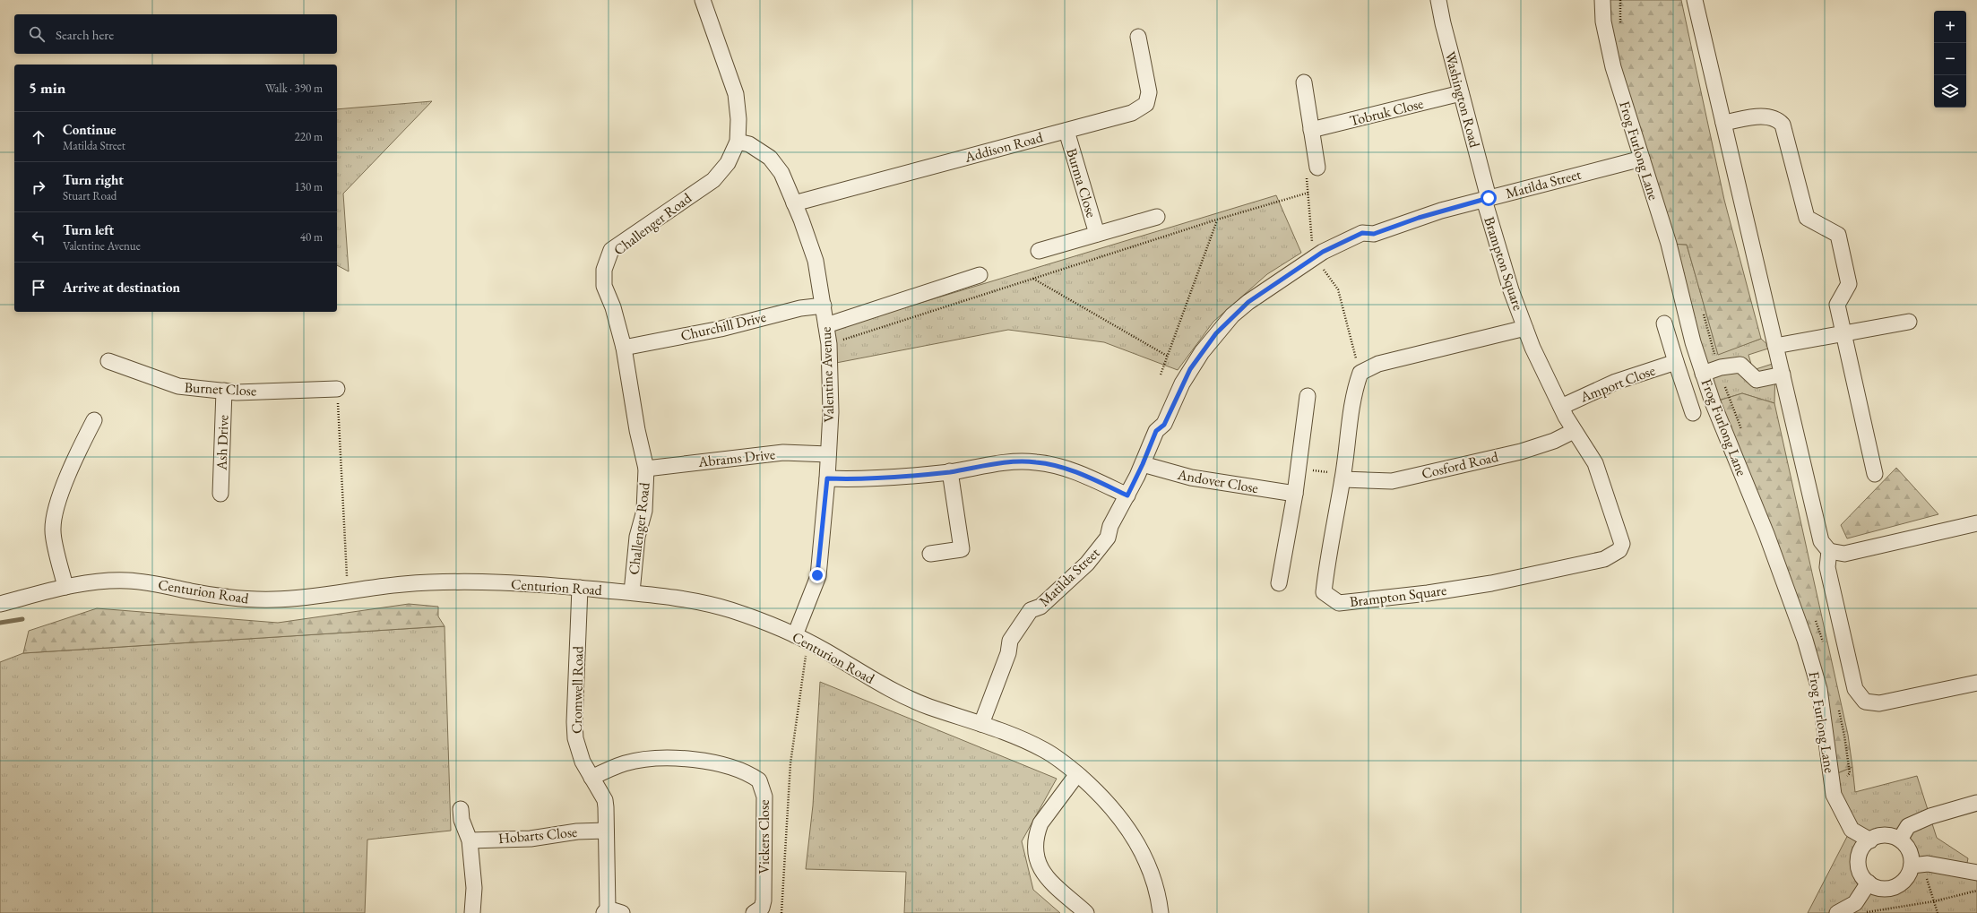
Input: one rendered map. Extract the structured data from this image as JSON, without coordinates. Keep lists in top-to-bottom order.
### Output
{
  "streets": {
    "street": [
      "Washington Road",
      "Tobruk Close",
      "Addison Road",
      "Frog Furlong Lane",
      "Burma Close",
      "Matilda Street",
      "Challenger Road",
      "Brampton Square",
      "Churchill Drive",
      "Valentine Avenue",
      "Amport Close",
      "Burnet Close",
      "Ash Drive",
      "Abrams Drive",
      "Cosford Road",
      "Andover Close",
      "Centurion Road",
      "Cromwell Road",
      "Hobarts Close",
      "Vickers Close"
    ]
  },
  "crossings": [
    ["Washington Road", "Tobruk Close"],
    ["Washington Road", "Matilda Street"],
    ["Washington Road", "Brampton Square"],
    ["Addison Road", "Burma Close"],
    ["Addison Road", "Valentine Avenue"],
    ["Frog Furlong Lane", "Matilda Street"],
    ["Matilda Street", "Brampton Square"],
    ["Matilda Street", "Andover Close"],
    ["Matilda Street", "Centurion Road"],
    ["Challenger Road", "Churchill Drive"],
    ["Challenger Road", "Valentine Avenue"],
    ["Challenger Road", "Abrams Drive"],
    ["Challenger Road", "Centurion Road"],
    ["Brampton Square", "Amport Close"],
    ["Brampton Square", "Cosford Road"],
    ["Churchill Drive", "Valentine Avenue"],
    ["Valentine Avenue", "Abrams Drive"],
    ["Valentine Avenue", "Centurion Road"],
    ["Burnet Close", "Ash Drive"],
    ["Centurion Road", "Cromwell Road"],
    ["Cromwell Road", "Hobarts Close"],
    ["Cromwell Road", "Vickers Close"]
  ],
  "page": {
    "map_buttons": ["+", "−"],
    "search": "Search here",
    "heading": ["5 min", "Walk · 390 m"],
    "list": [
      ["Continue", "Matilda Street", "220 m"],
      ["Turn right", "Stuart Road", "130 m"],
      ["Turn left", "Valentine Avenue", "40 m"],
      "Arrive at destination"
    ]
  }
}
